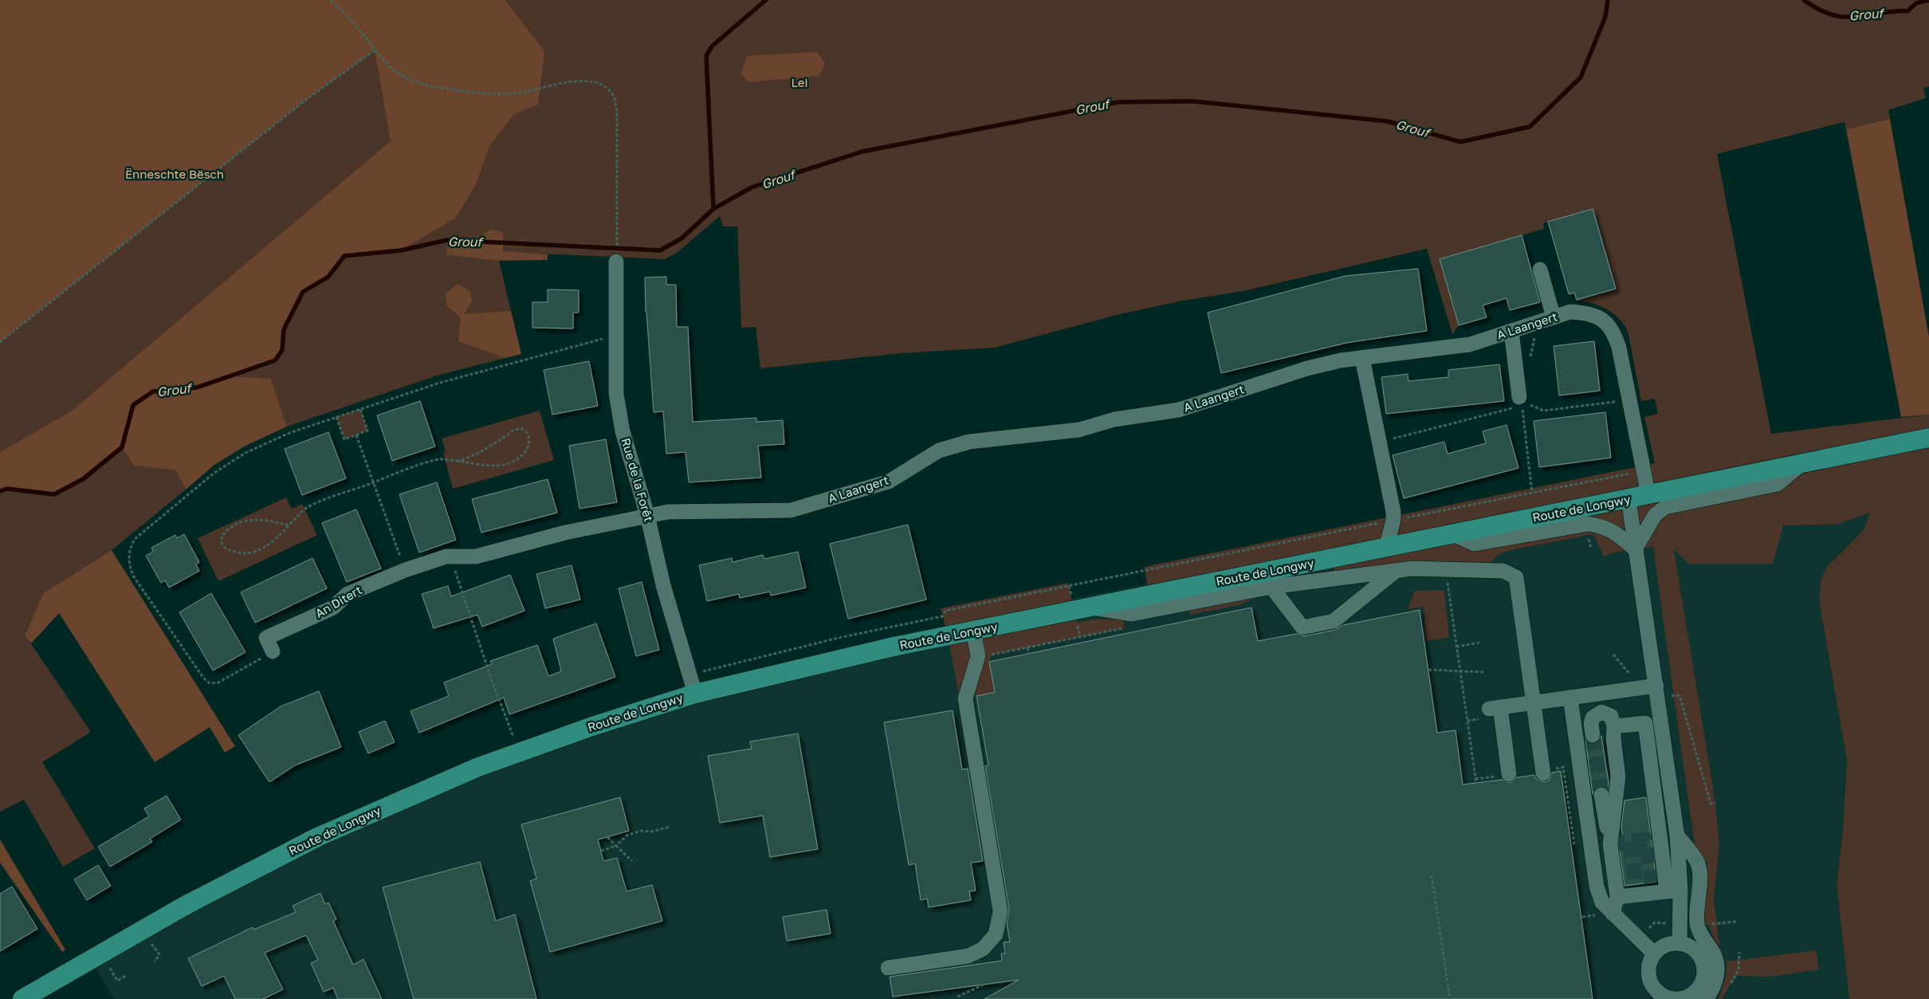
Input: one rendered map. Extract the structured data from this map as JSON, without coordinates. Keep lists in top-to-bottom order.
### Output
{
  "streets": {
    "main road": ["Route de Longwy"],
    "street": ["A Laangert", "Rue de la Forêt", "An Ditert"]
  },
  "crossings": [
    ["A Laangert", "Rue de la Forêt"],
    ["A Laangert", "Route de Longwy"],
    ["A Laangert", "An Ditert"],
    ["Rue de la Forêt", "Route de Longwy"],
    ["Rue de la Forêt", "An Ditert"]
  ],
  "water": ["Grouf"],
  "parks": ["Lei", "Ënneschte Bësch"]
}
